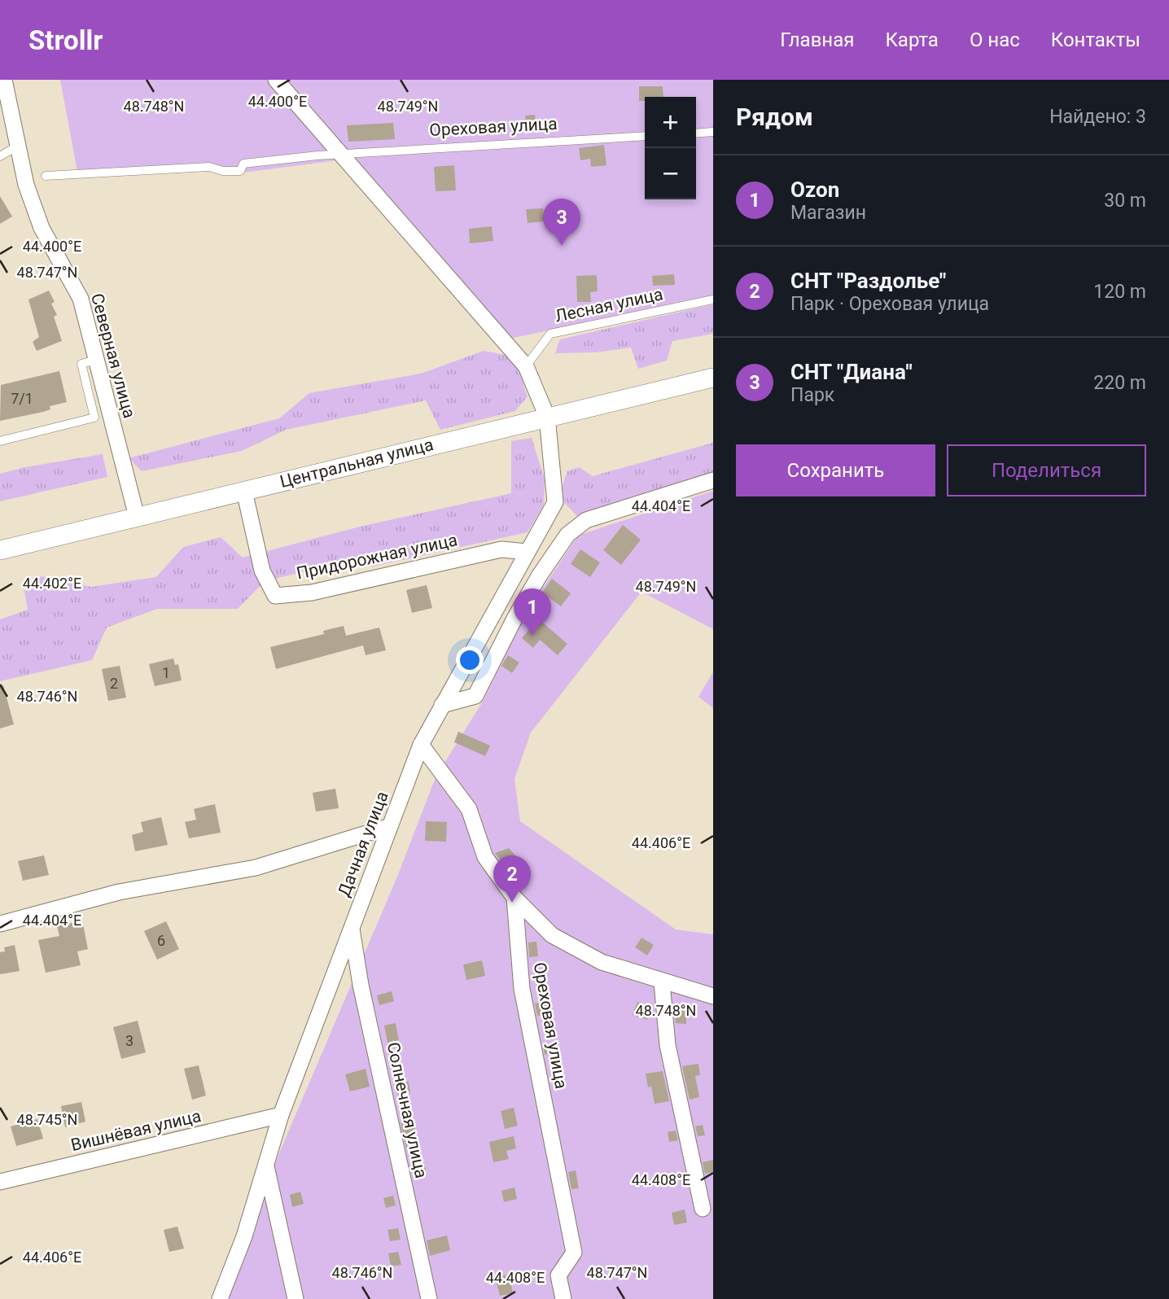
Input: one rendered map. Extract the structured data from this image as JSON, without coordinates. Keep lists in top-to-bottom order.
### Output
{
  "streets": {
    "street": [
      "Ореховая улица",
      "Северная улица",
      "Центральная улица",
      "Придорожная улица",
      "Дачная улица",
      "Солнечная улица",
      "Вишнёвая улица"
    ],
    "lane": ["Лесная улица"]
  },
  "crossings": [
    ["Ореховая улица", "Дачная улица"],
    ["Лесная улица", "Дачная улица"],
    ["Северная улица", "Центральная улица"],
    ["Центральная улица", "Придорожная улица"],
    ["Центральная улица", "Дачная улица"],
    ["Придорожная улица", "Дачная улица"],
    ["Дачная улица", "Солнечная улица"],
    ["Дачная улица", "Вишнёвая улица"]
  ],
  "house_numbers": [
    "7/1",
    "1",
    "2",
    "6",
    "3"
  ],
  "page": {
    "header": "Strollr",
    "nav": [
      "Главная",
      "Карта",
      "О нас",
      "Контакты"
    ],
    "heading": ["Рядом", "Найдено: 3"],
    "map_buttons": ["+", "−"],
    "list": [
      {
        "mark": "1",
        "name": "Ozon",
        "note": "Магазин",
        "value": "30 m"
      },
      {
        "mark": "2",
        "name": "СНТ \"Раздолье\"",
        "note": "Парк · Ореховая улица",
        "value": "120 m"
      },
      {
        "mark": "3",
        "name": "СНТ \"Диана\"",
        "note": "Парк",
        "value": "220 m"
      }
    ],
    "pins": ["3", "1", "2"],
    "buttons": ["Сохранить", "Поделиться"]
  },
  "coordinates": [
    "44.400°E",
    "48.748°N",
    "48.749°N",
    "48.747°N",
    "44.404°E",
    "44.402°E",
    "48.746°N",
    "44.406°E",
    "48.745°N",
    "44.408°E"
  ]
}
